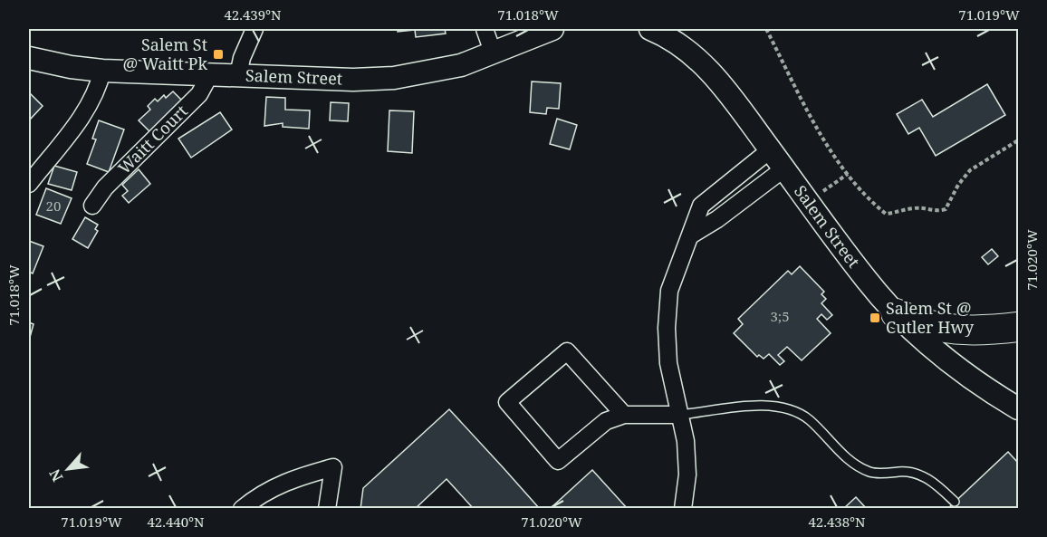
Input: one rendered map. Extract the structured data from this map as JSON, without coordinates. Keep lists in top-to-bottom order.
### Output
{
  "streets": {
    "main road": ["Salem Street"],
    "street": ["Waitt Court"]
  },
  "crossings": [
    ["Salem Street", "Waitt Court"]
  ],
  "places": {
    "transit": ["Salem St @ Waitt Pk", "Salem St @ Cutler Hwy"]
  },
  "house_numbers": ["20", "3;5"],
  "north": "bottom left",
  "coordinates": [
    "42.439°N",
    "71.018°W",
    "71.019°W",
    "71.020°W",
    "42.440°N",
    "42.438°N"
  ]
}
